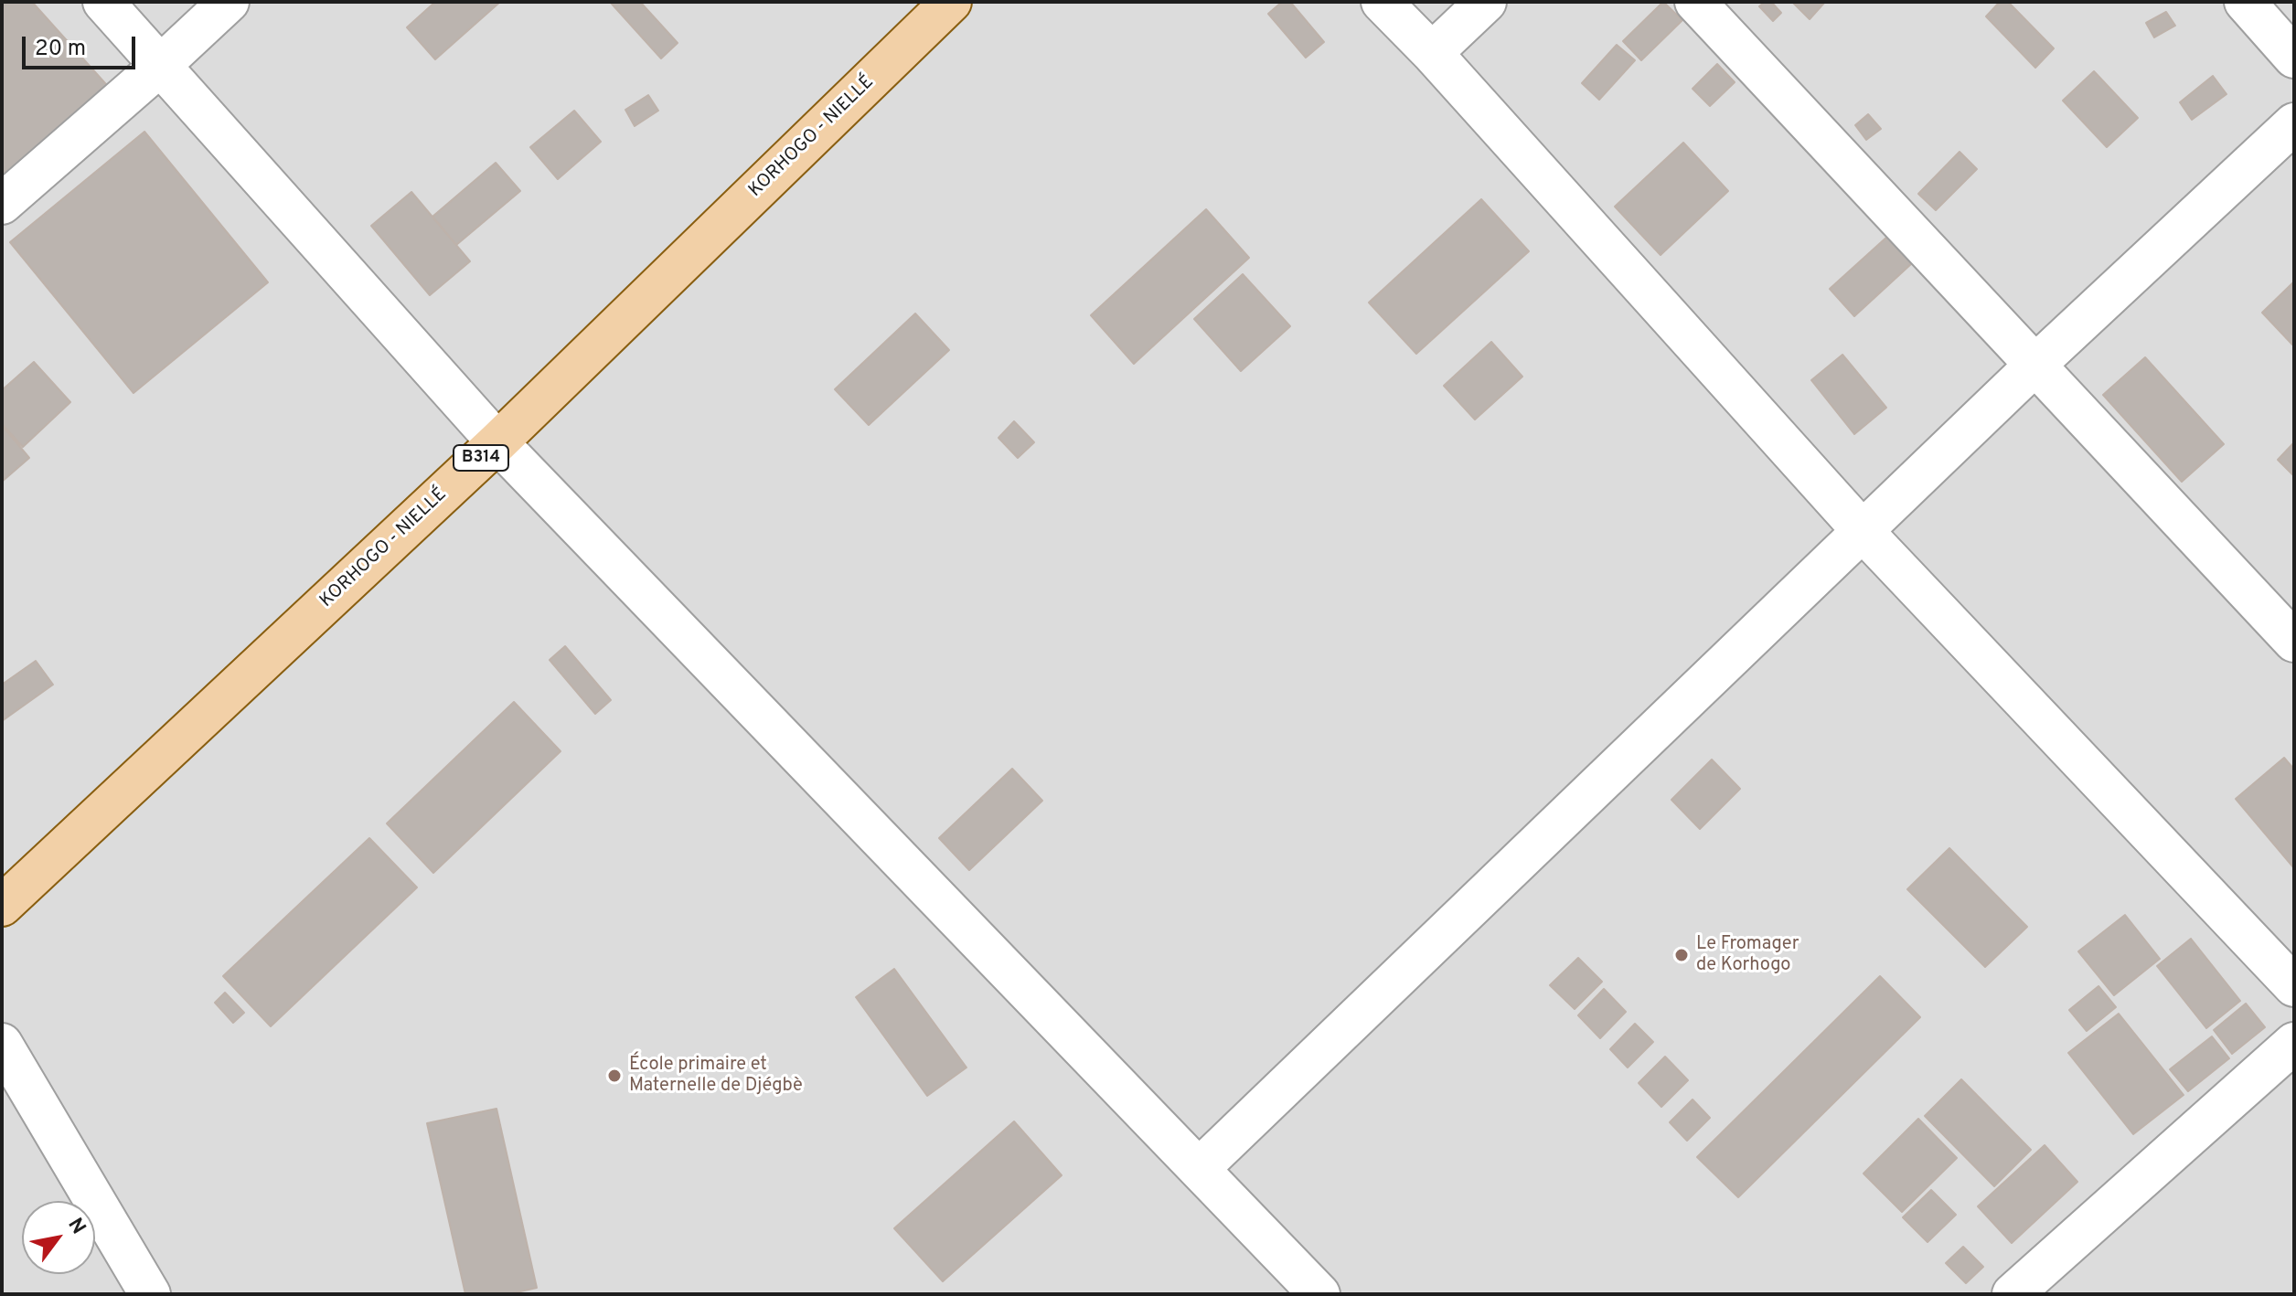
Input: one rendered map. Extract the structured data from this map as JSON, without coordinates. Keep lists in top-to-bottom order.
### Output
{
  "streets": {
    "main road": ["KORHOGO - NIELLÉ", "B314"]
  },
  "places": ["Le Fromager de Korhogo", "École primaire et Maternelle de Djégbè"],
  "scale_bar": "20 m",
  "north": "top right"
}
